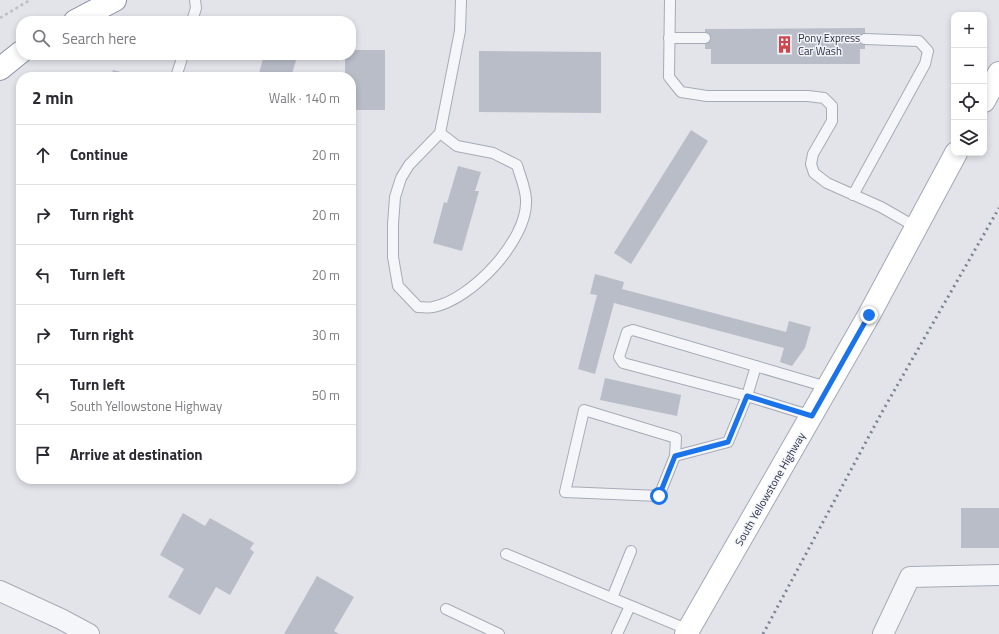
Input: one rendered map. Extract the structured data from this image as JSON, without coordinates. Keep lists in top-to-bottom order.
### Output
{
  "streets": {
    "main road": ["South Yellowstone Highway"]
  },
  "places": {
    "building": ["Pony Express Car Wash"]
  },
  "page": {
    "map_buttons": ["+", "−"],
    "search": "Search here",
    "heading": ["2 min", "Walk · 140 m"],
    "list": [
      ["Continue", "20 m"],
      ["Turn right", "20 m"],
      ["Turn left", "20 m"],
      ["Turn right", "30 m"],
      ["Turn left", "South Yellowstone Highway", "50 m"],
      "Arrive at destination"
    ]
  }
}
